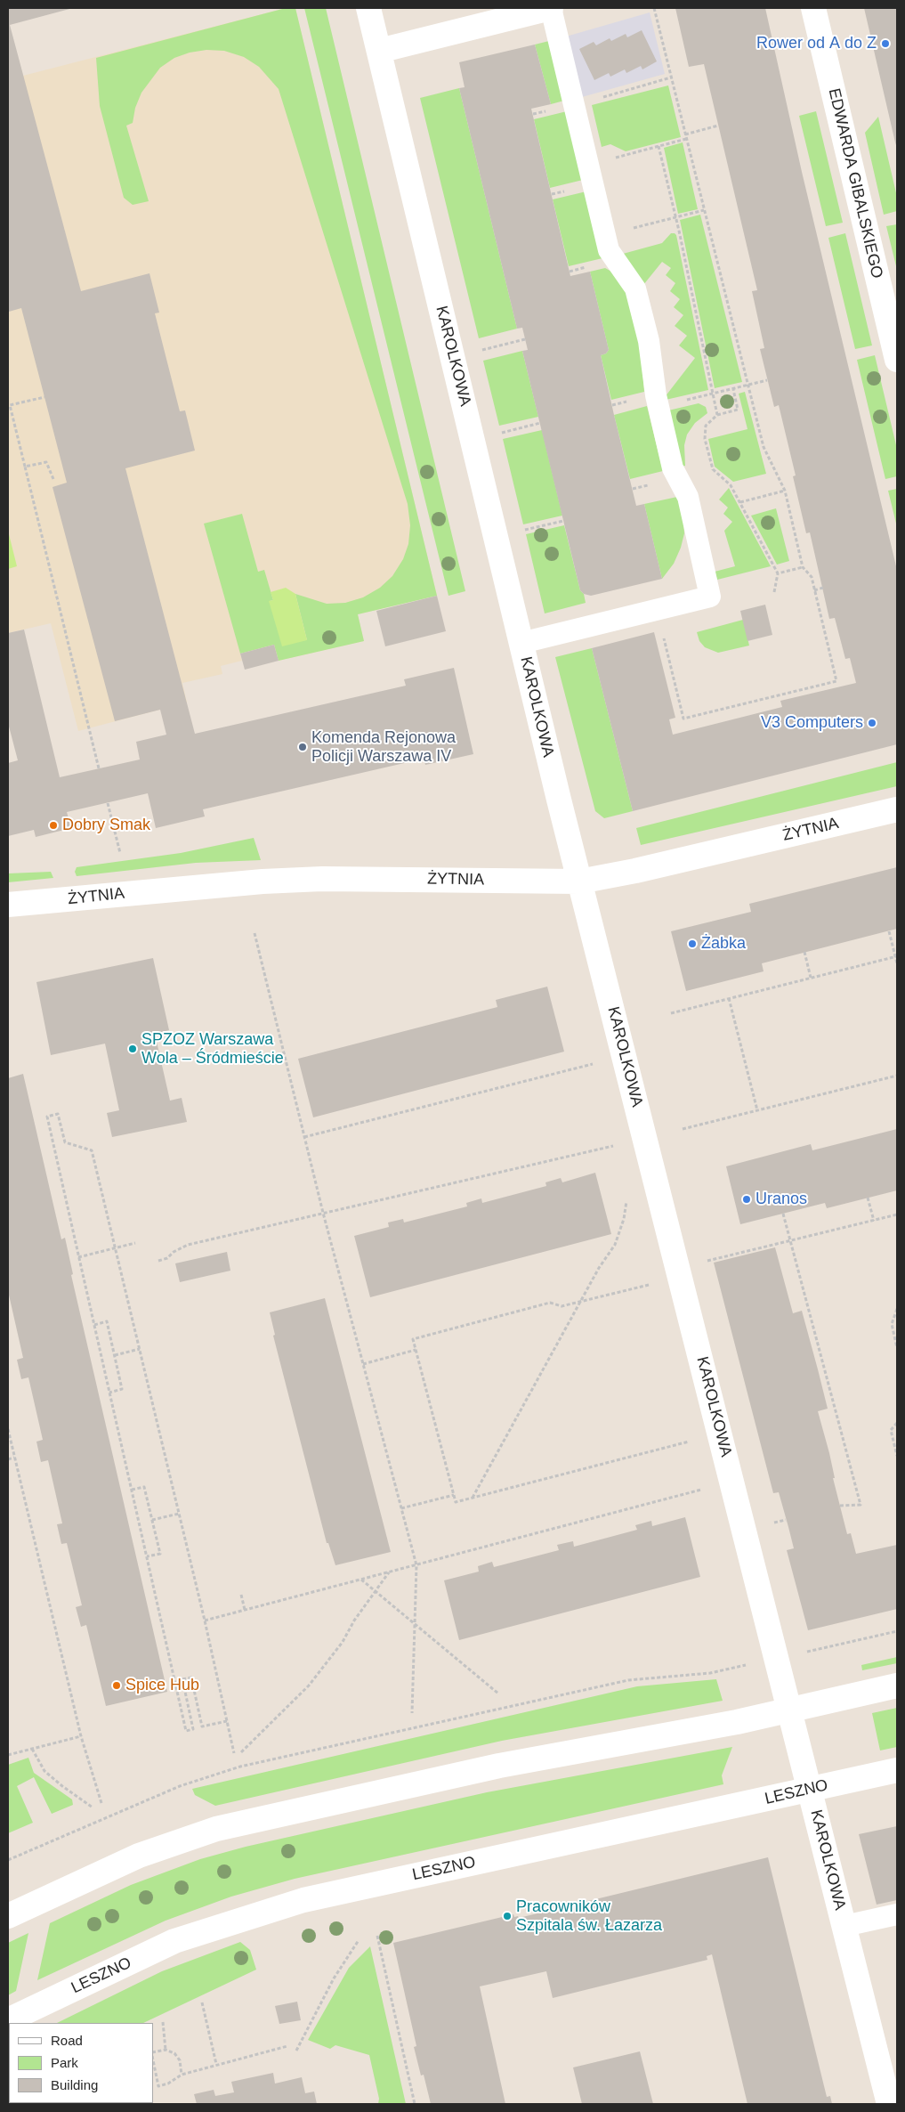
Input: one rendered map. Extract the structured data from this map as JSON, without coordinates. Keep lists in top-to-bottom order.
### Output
{
  "streets": {
    "street": [
      "EDWARDA GIBALSKIEGO",
      "KAROLKOWA",
      "ŻYTNIA",
      "LESZNO"
    ]
  },
  "crossings": [
    ["KAROLKOWA", "ŻYTNIA"],
    ["KAROLKOWA", "LESZNO"]
  ],
  "places": [
    "Rower od A do Z",
    "V3 Computers",
    "Komenda Rejonowa Policji Warszawa IV",
    "Dobry Smak",
    "Żabka",
    "SPZOZ Warszawa Wola – Śródmieście",
    "Uranos",
    "Spice Hub",
    "Pracowników Szpitala św. Łazarza"
  ],
  "legend": ["Road", "Park", "Building"]
}
